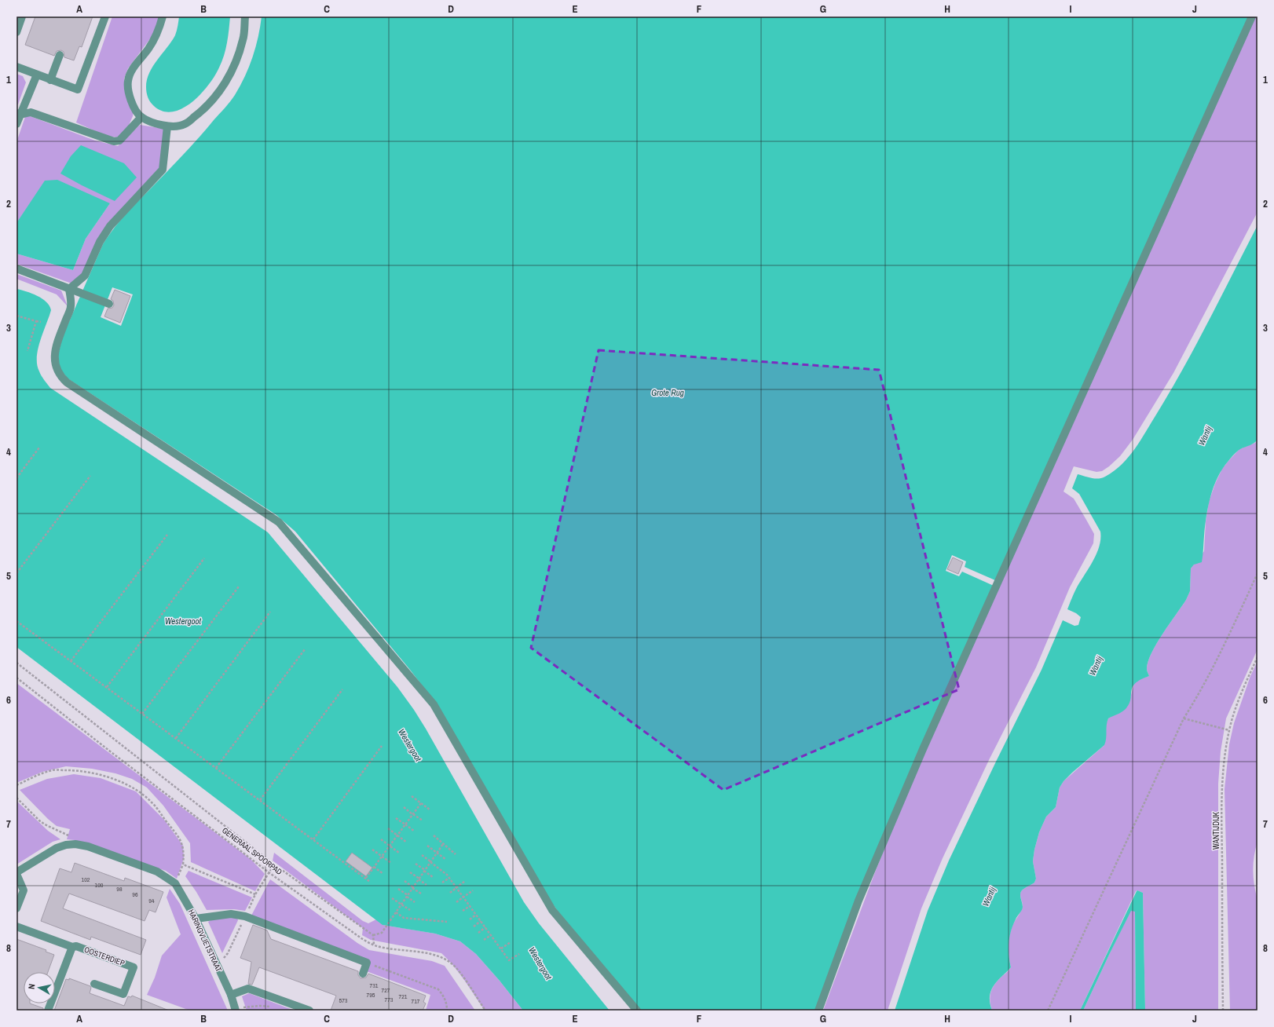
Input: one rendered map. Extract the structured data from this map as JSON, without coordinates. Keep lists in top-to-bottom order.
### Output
{
  "streets": {
    "street": ["HARINGVLIETSTRAAT", "OOSTERDIEP"],
    "path": ["WANTIJDIJK", "GENERAAL SPOORPAD"]
  },
  "water": ["Grote Rug", "Wantij", "Westergoot"],
  "house_numbers": [
    "102",
    "100",
    "98",
    "96",
    "94",
    "731",
    "727",
    "795",
    "721",
    "773",
    "573",
    "717"
  ],
  "north": "left",
  "grid": {
    "columns": [
      "A",
      "B",
      "C",
      "D",
      "E",
      "F",
      "G",
      "H",
      "I",
      "J"
    ],
    "rows": [
      "1",
      "2",
      "3",
      "4",
      "5",
      "6",
      "7",
      "8"
    ]
  }
}
